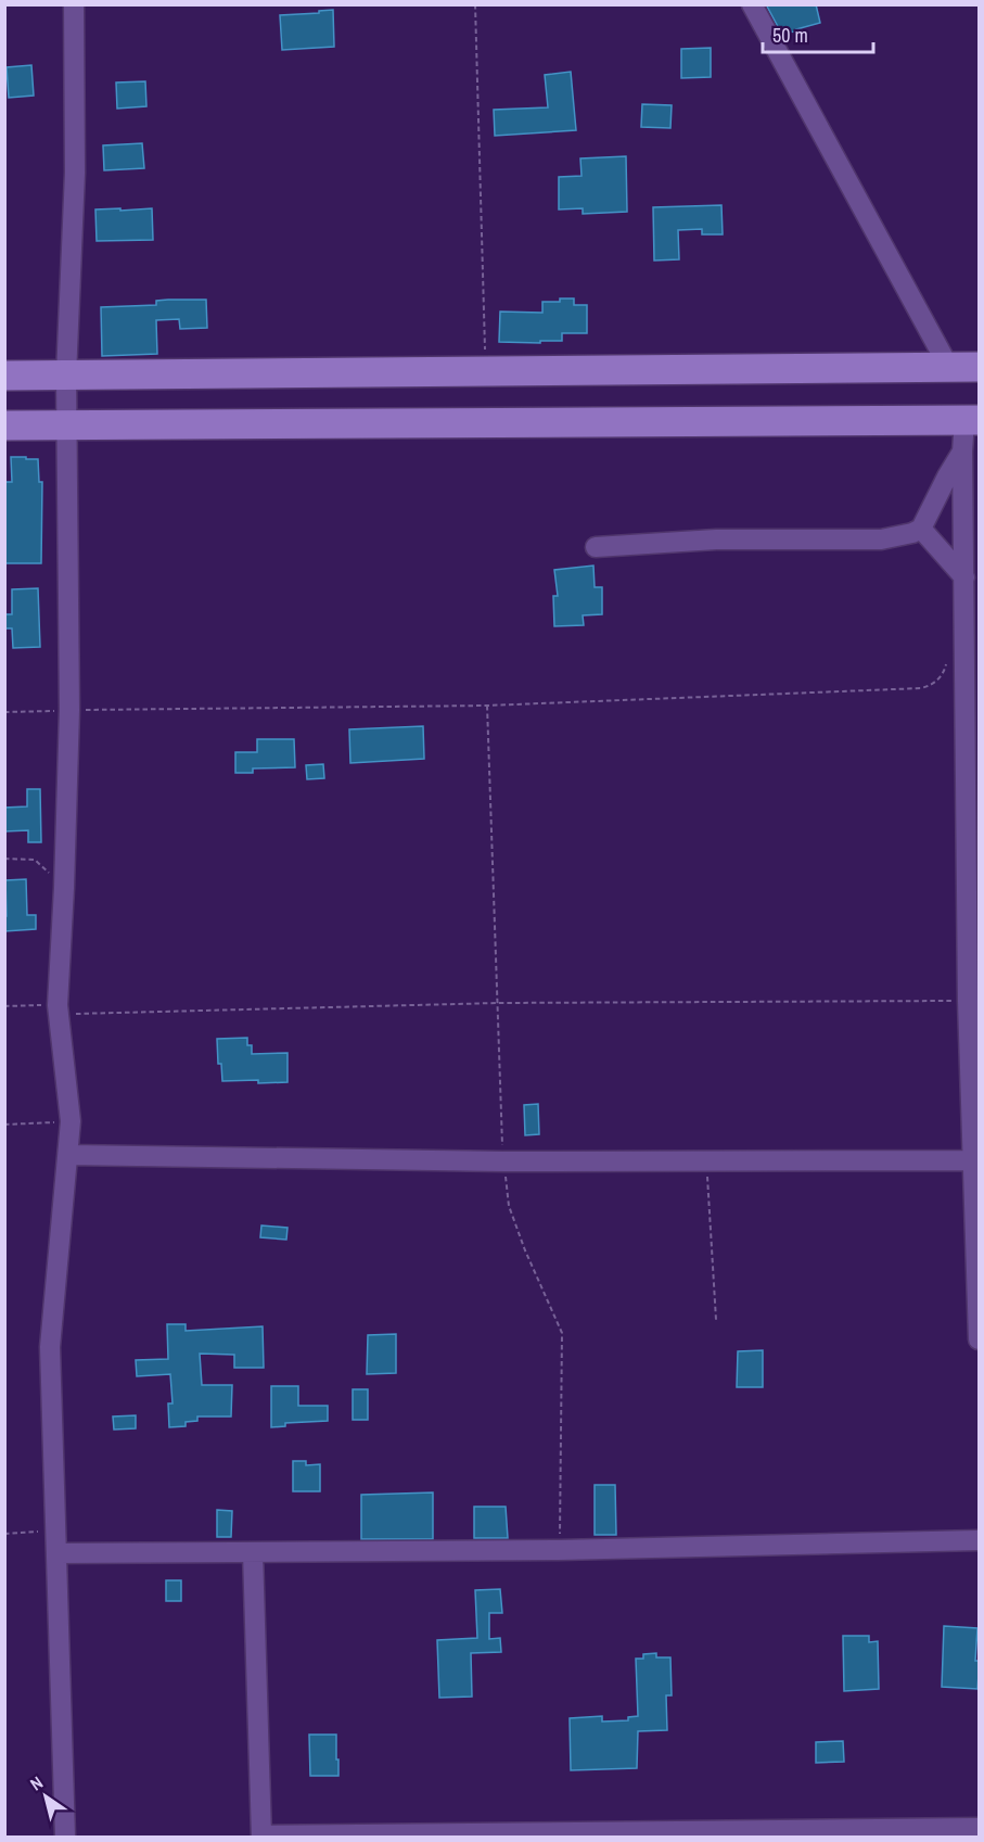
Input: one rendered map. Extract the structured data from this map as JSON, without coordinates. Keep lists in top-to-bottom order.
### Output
{
  "scale_bar": "50 m",
  "north": "top left"
}
